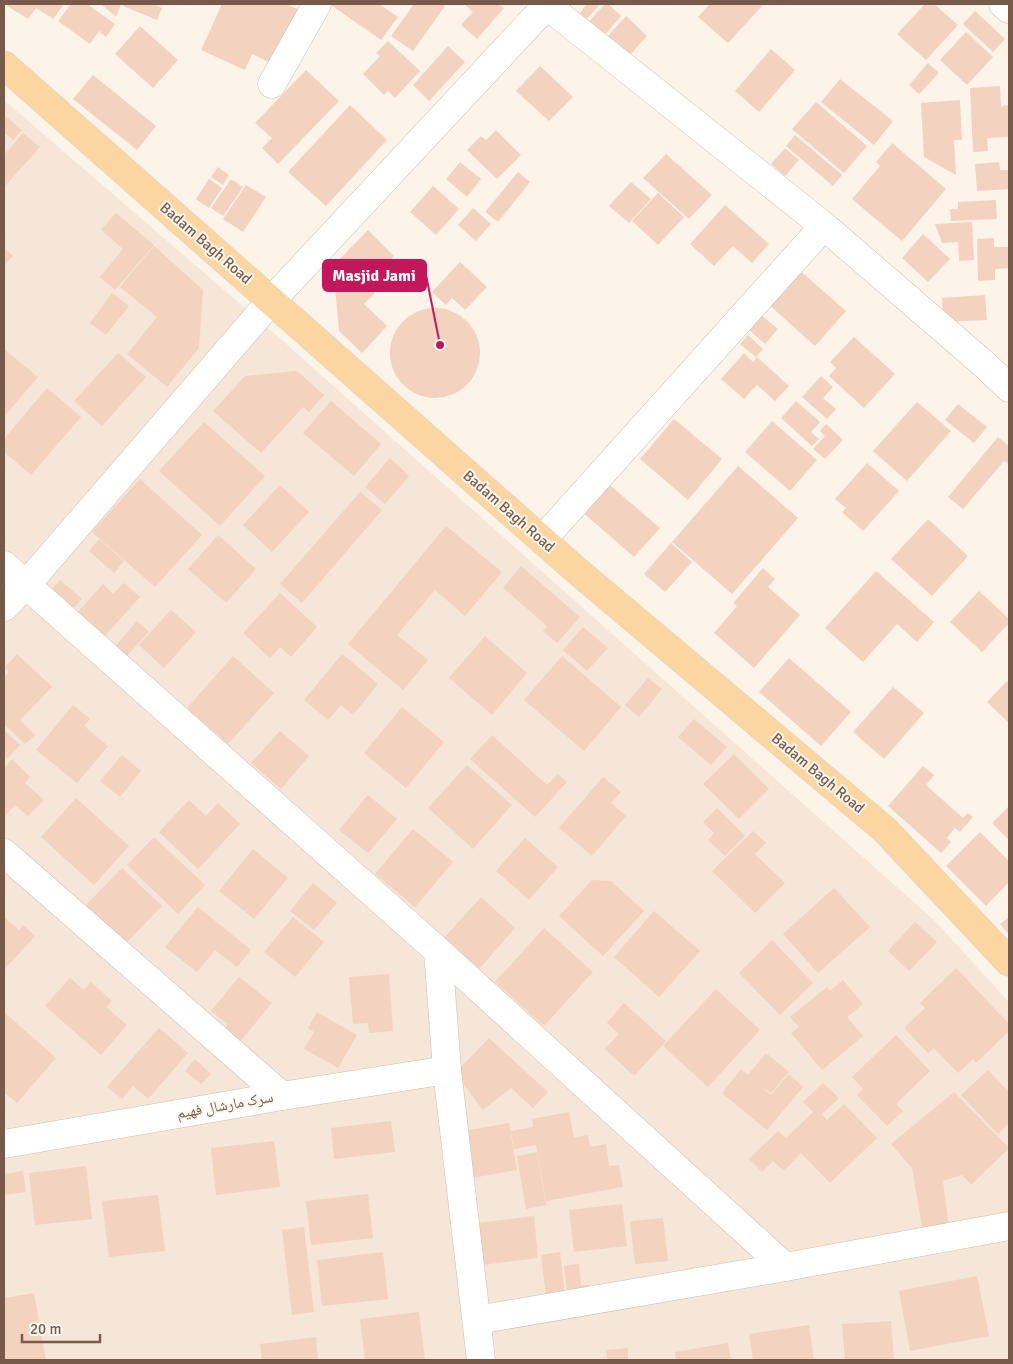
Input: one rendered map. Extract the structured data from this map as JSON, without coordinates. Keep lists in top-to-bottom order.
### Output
{
  "streets": {
    "main road": ["Badam Bagh Road"],
    "street": ["سرک مارشال فهیم"]
  },
  "places": ["Masjid Jami"],
  "scale_bar": "20 m"
}
